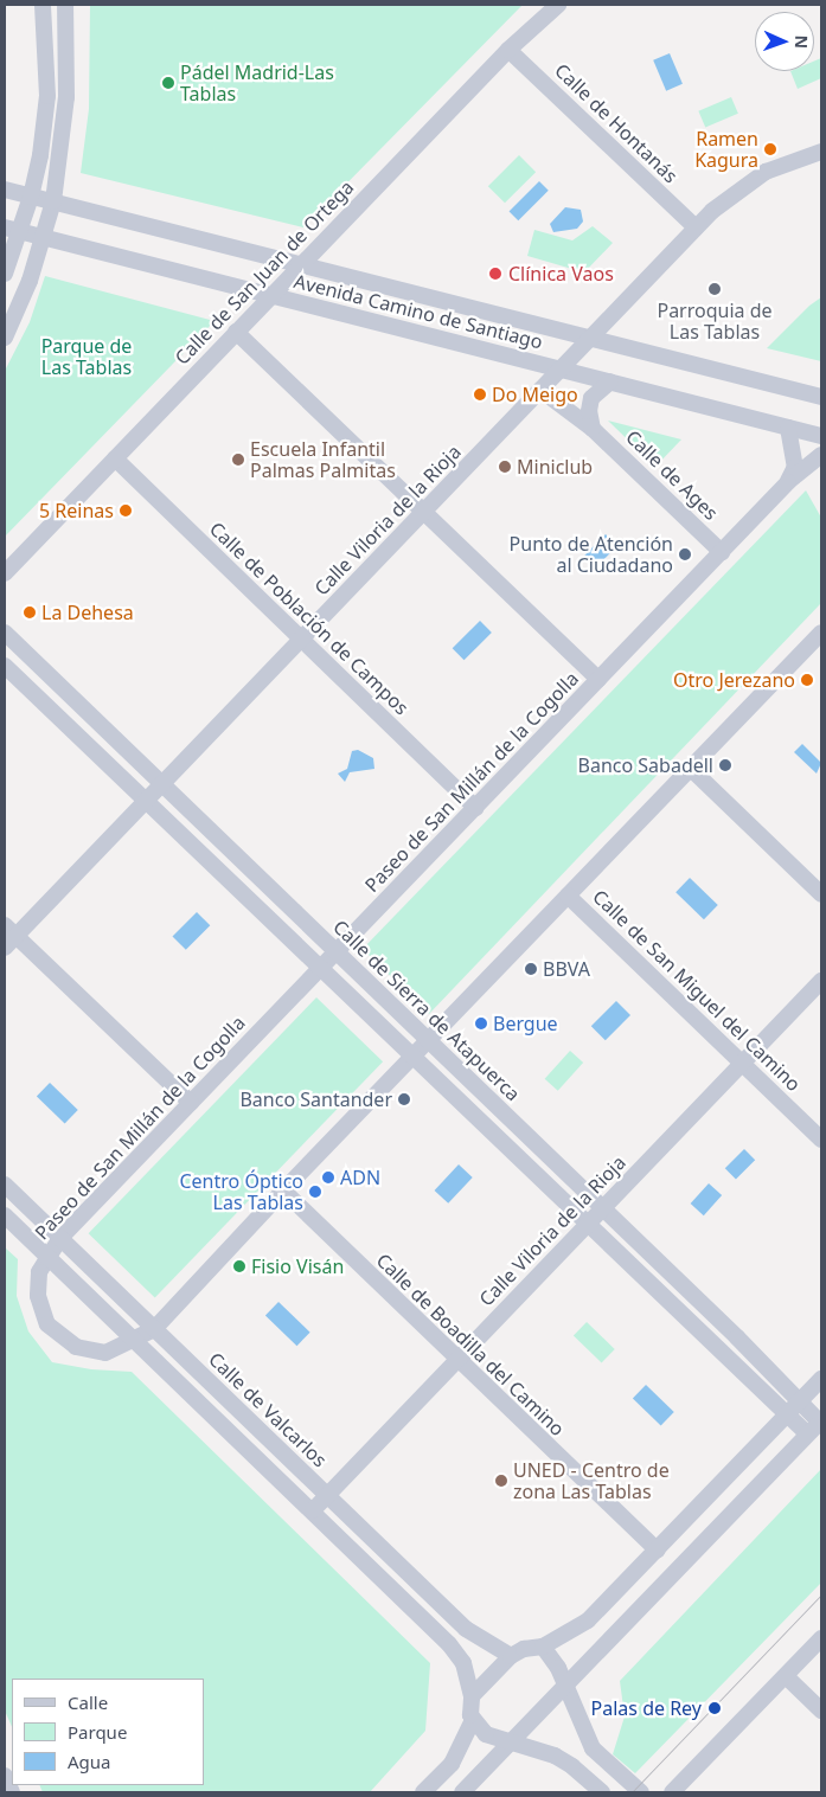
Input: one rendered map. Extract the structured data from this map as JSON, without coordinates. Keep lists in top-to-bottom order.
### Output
{
  "streets": {
    "street": [
      "Calle de Hontanás",
      "Calle de San Juan de Ortega",
      "Avenida Camino de Santiago",
      "Calle de Ages",
      "Calle Viloria de la Rioja",
      "Calle de Población de Campos",
      "Paseo de San Millán de la Cogolla",
      "Calle de San Miguel del Camino",
      "Calle de Sierra de Atapuerca",
      "Calle de Boadilla del Camino",
      "Calle de Valcarlos"
    ]
  },
  "crossings": [
    ["Calle de Hontanás", "Calle de San Juan de Ortega"],
    ["Calle de Hontanás", "Calle Viloria de la Rioja"],
    ["Calle de San Juan de Ortega", "Avenida Camino de Santiago"],
    ["Calle de San Juan de Ortega", "Calle de Población de Campos"],
    ["Avenida Camino de Santiago", "Calle Viloria de la Rioja"],
    ["Calle de Ages", "Calle Viloria de la Rioja"],
    ["Calle de Ages", "Paseo de San Millán de la Cogolla"],
    ["Calle Viloria de la Rioja", "Calle de Población de Campos"],
    ["Calle Viloria de la Rioja", "Calle de San Miguel del Camino"],
    ["Calle Viloria de la Rioja", "Calle de Sierra de Atapuerca"],
    ["Calle Viloria de la Rioja", "Calle de Boadilla del Camino"],
    ["Calle Viloria de la Rioja", "Calle de Valcarlos"],
    ["Calle de Población de Campos", "Paseo de San Millán de la Cogolla"],
    ["Paseo de San Millán de la Cogolla", "Calle de San Miguel del Camino"],
    ["Paseo de San Millán de la Cogolla", "Calle de Sierra de Atapuerca"],
    ["Paseo de San Millán de la Cogolla", "Calle de Boadilla del Camino"],
    ["Paseo de San Millán de la Cogolla", "Calle de Valcarlos"]
  ],
  "parks": ["Parque de Las Tablas"],
  "places": [
    "Pádel Madrid-Las Tablas",
    "Ramen Kagura",
    "Clínica Vaos",
    "Parroquia de Las Tablas",
    "Do Meigo",
    "Escuela Infantil Palmas Palmitas",
    "Miniclub",
    "5 Reinas",
    "Punto de Atención al Ciudadano",
    "La Dehesa",
    "Otro Jerezano",
    "Banco Sabadell",
    "BBVA",
    "Bergue",
    "Banco Santander",
    "ADN",
    "Centro Óptico Las Tablas",
    "Fisio Visán",
    "UNED - Centro de zona Las Tablas",
    "Palas de Rey"
  ],
  "legend": ["Calle", "Parque", "Agua"],
  "north": "right"
}
